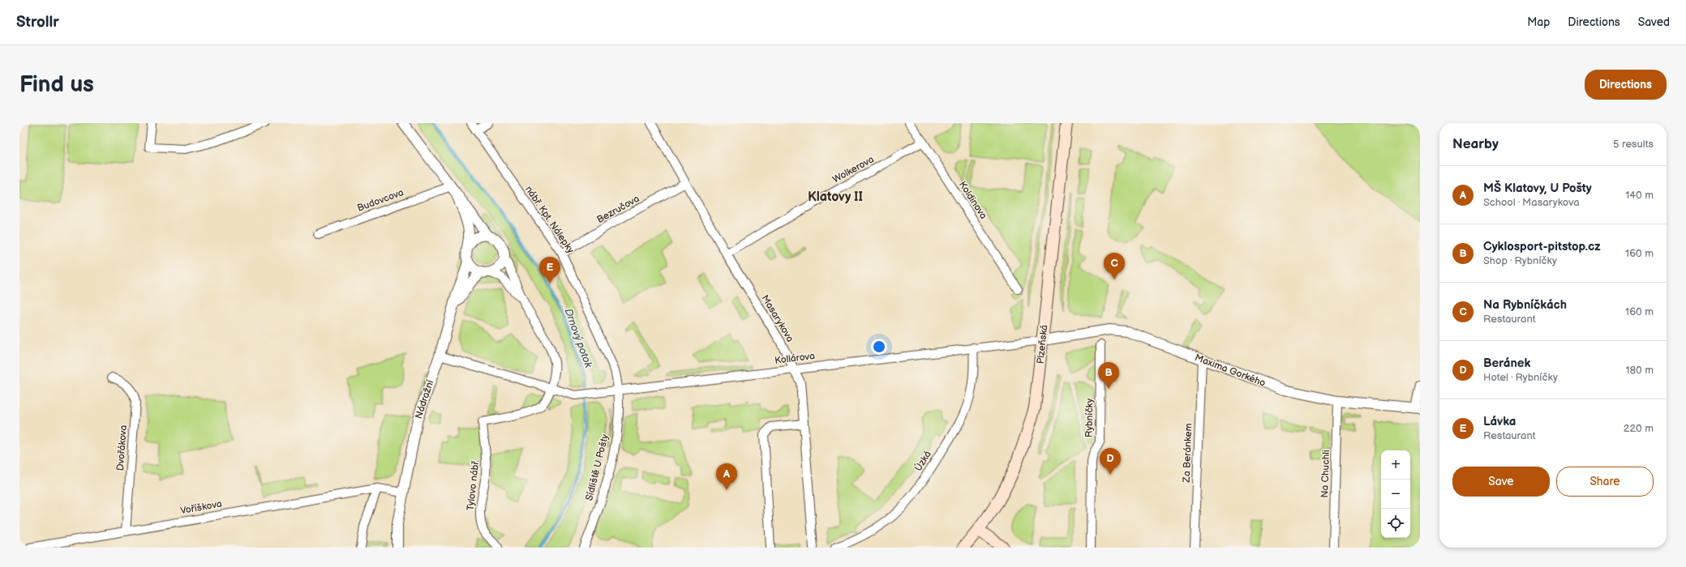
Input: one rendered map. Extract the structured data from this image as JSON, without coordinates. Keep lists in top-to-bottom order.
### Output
{
  "streets": {
    "main road": ["Plzeňská"],
    "street": [
      "Wolkerova",
      "Budovcova",
      "Koldinova",
      "Bezručova",
      "nábř. Kpt. Nálepky",
      "Masarykova",
      "Kollárova",
      "Maxima Gorkého",
      "Nádražní",
      "Rybníčky",
      "Dvořákova",
      "Za Beránkem",
      "Úzká",
      "Sídliště U Pošty",
      "Na Chuchli",
      "Tylovo nábř.",
      "Voříškova"
    ]
  },
  "crossings": [
    ["Wolkerova", "Koldinova"],
    ["Wolkerova", "Masarykova"],
    ["Budovcova", "Nádražní"],
    ["Bezručova", "nábř. Kpt. Nálepky"],
    ["Bezručova", "Masarykova"],
    ["nábř. Kpt. Nálepky", "Kollárova"],
    ["nábř. Kpt. Nálepky", "Sídliště U Pošty"],
    ["Masarykova", "Kollárova"],
    ["Plzeňská", "Kollárova"],
    ["Plzeňská", "Maxima Gorkého"],
    ["Kollárova", "Maxima Gorkého"],
    ["Kollárova", "Nádražní"],
    ["Kollárova", "Úzká"],
    ["Kollárova", "Sídliště U Pošty"],
    ["Kollárova", "Tylovo nábř."],
    ["Maxima Gorkého", "Za Beránkem"],
    ["Maxima Gorkého", "Na Chuchli"],
    ["Nádražní", "Voříškova"],
    ["Dvořákova", "Voříškova"]
  ],
  "districts": ["Klatovy II"],
  "water": ["Drnový potok"],
  "page": {
    "header": "Strollr",
    "nav": ["Map", "Directions", "Saved"],
    "buttons": [
      "Directions",
      ["Save", "Share"]
    ],
    "title": "Find us",
    "heading": ["Nearby", "5 results"],
    "list": [
      {
        "mark": "A",
        "name": "MŠ Klatovy, U Pošty",
        "note": "School · Masarykova",
        "value": "140 m"
      },
      {
        "mark": "B",
        "name": "Cyklosport-pitstop.cz",
        "note": "Shop · Rybníčky",
        "value": "160 m"
      },
      {
        "mark": "C",
        "name": "Na Rybníčkách",
        "note": "Restaurant",
        "value": "160 m"
      },
      {
        "mark": "D",
        "name": "Beránek",
        "note": "Hotel · Rybníčky",
        "value": "180 m"
      },
      {
        "mark": "E",
        "name": "Lávka",
        "note": "Restaurant",
        "value": "220 m"
      }
    ],
    "pins": [
      "C",
      "E",
      "B",
      "D",
      "A"
    ],
    "map_buttons": ["+", "−"]
  }
}
